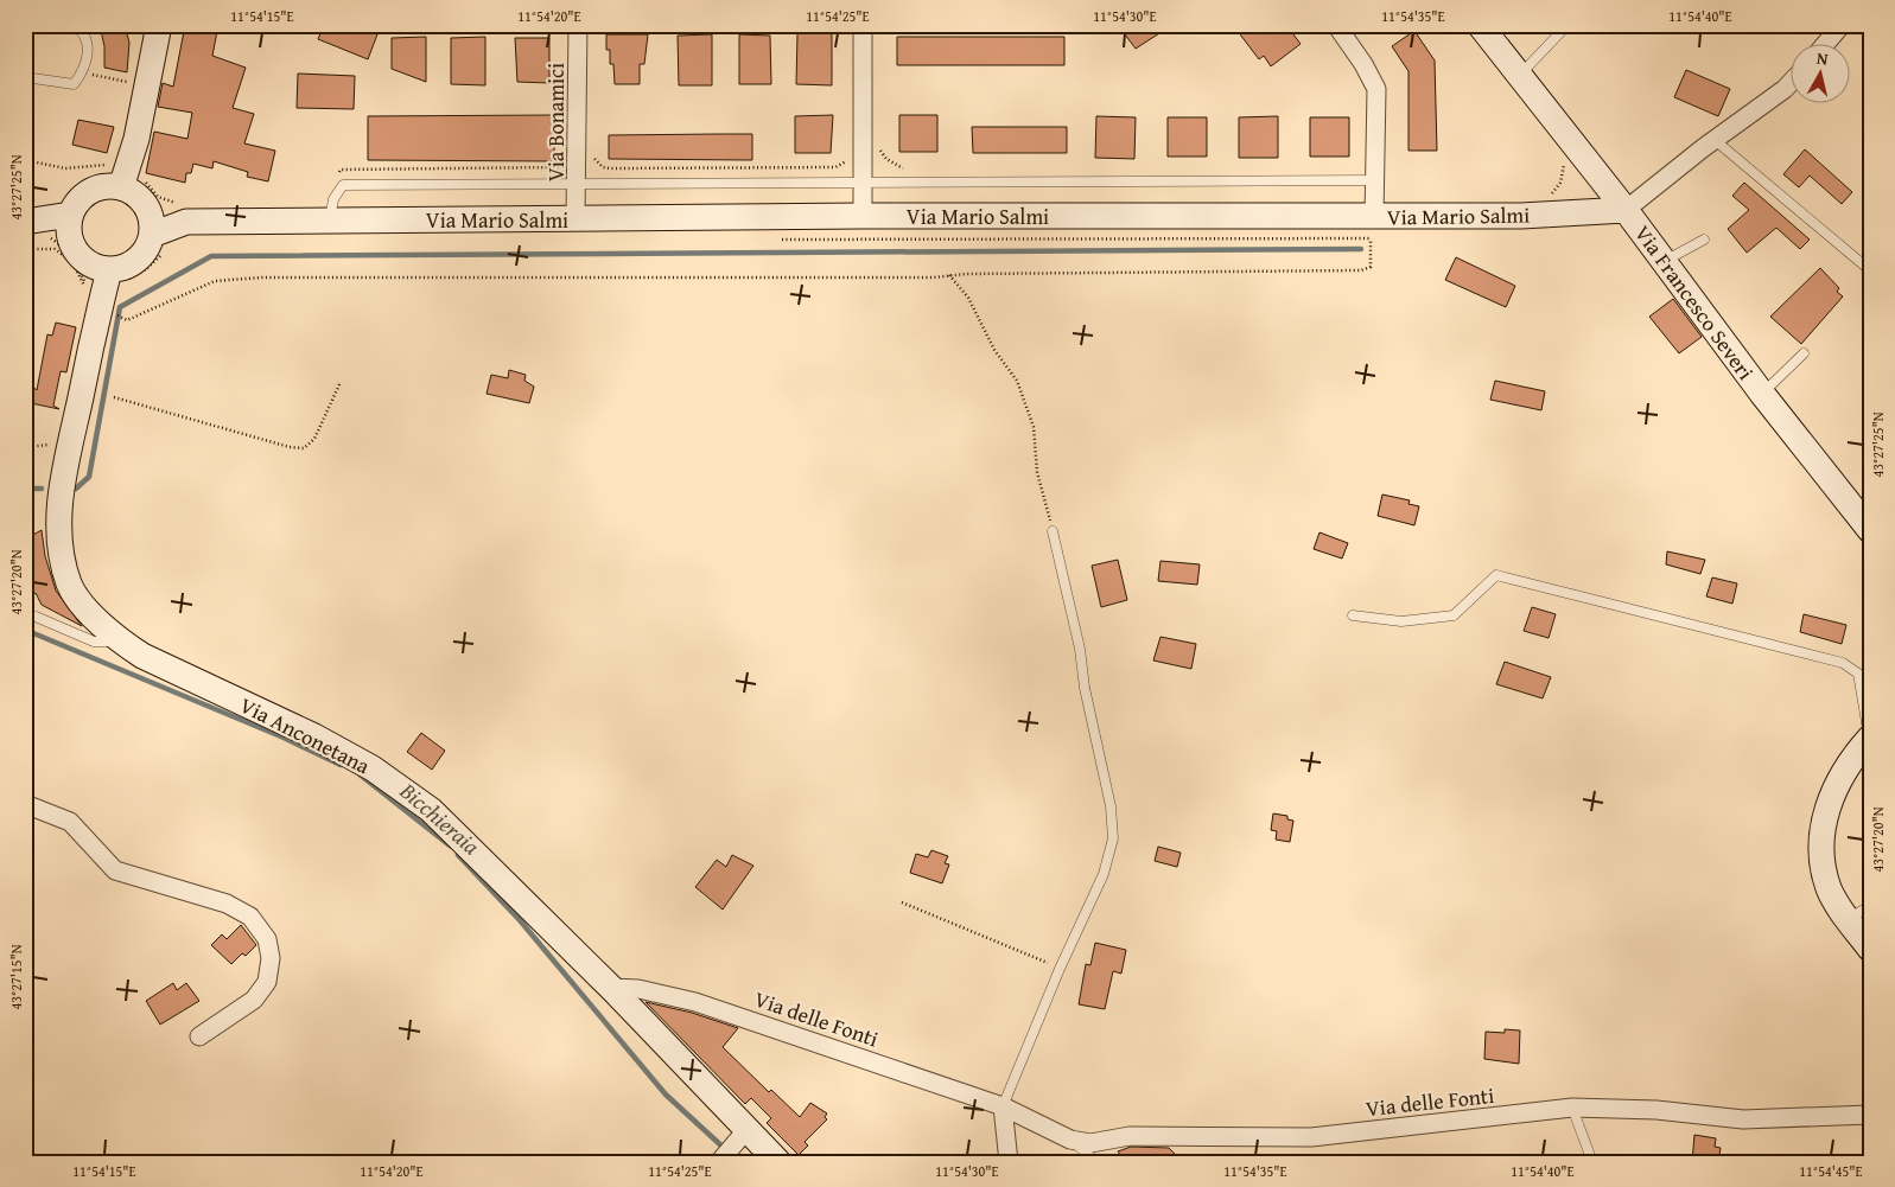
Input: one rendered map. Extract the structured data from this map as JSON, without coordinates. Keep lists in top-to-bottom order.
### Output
{
  "streets": {
    "street": [
      "Via Bonamici",
      "Via Mario Salmi",
      "Via Francesco Severi",
      "Via Anconetana",
      "Via delle Fonti"
    ]
  },
  "crossings": [
    ["Via Bonamici", "Via Mario Salmi"],
    ["Via Mario Salmi", "Via Francesco Severi"],
    ["Via Mario Salmi", "Via Anconetana"],
    ["Via Anconetana", "Via delle Fonti"]
  ],
  "water": ["Bicchieraia"],
  "north": "top",
  "coordinates": [
    "11°54'15\"E",
    "11°54'20\"E",
    "11°54'25\"E",
    "11°54'30\"E",
    "11°54'35\"E",
    "11°54'40\"E",
    "43°27'25\"N",
    "43°27'20\"N",
    "43°27'15\"N",
    "11°54'45\"E"
  ]
}
